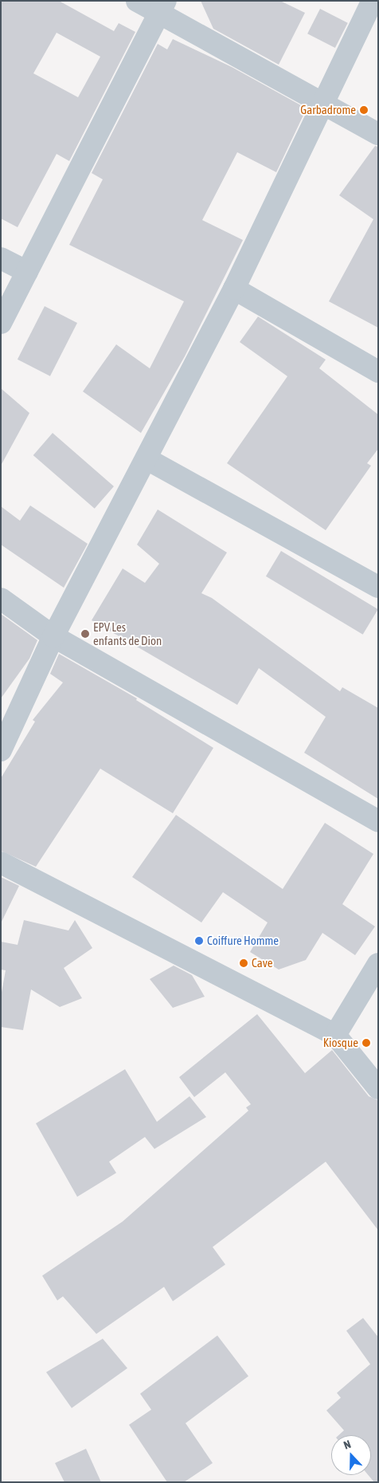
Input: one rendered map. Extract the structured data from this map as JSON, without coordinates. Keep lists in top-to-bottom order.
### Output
{
  "places": [
    "Garbadrome",
    "EPV Les enfants de Dion",
    "Coiffure Homme",
    "Cave",
    "Kiosque"
  ],
  "north": "top"
}
